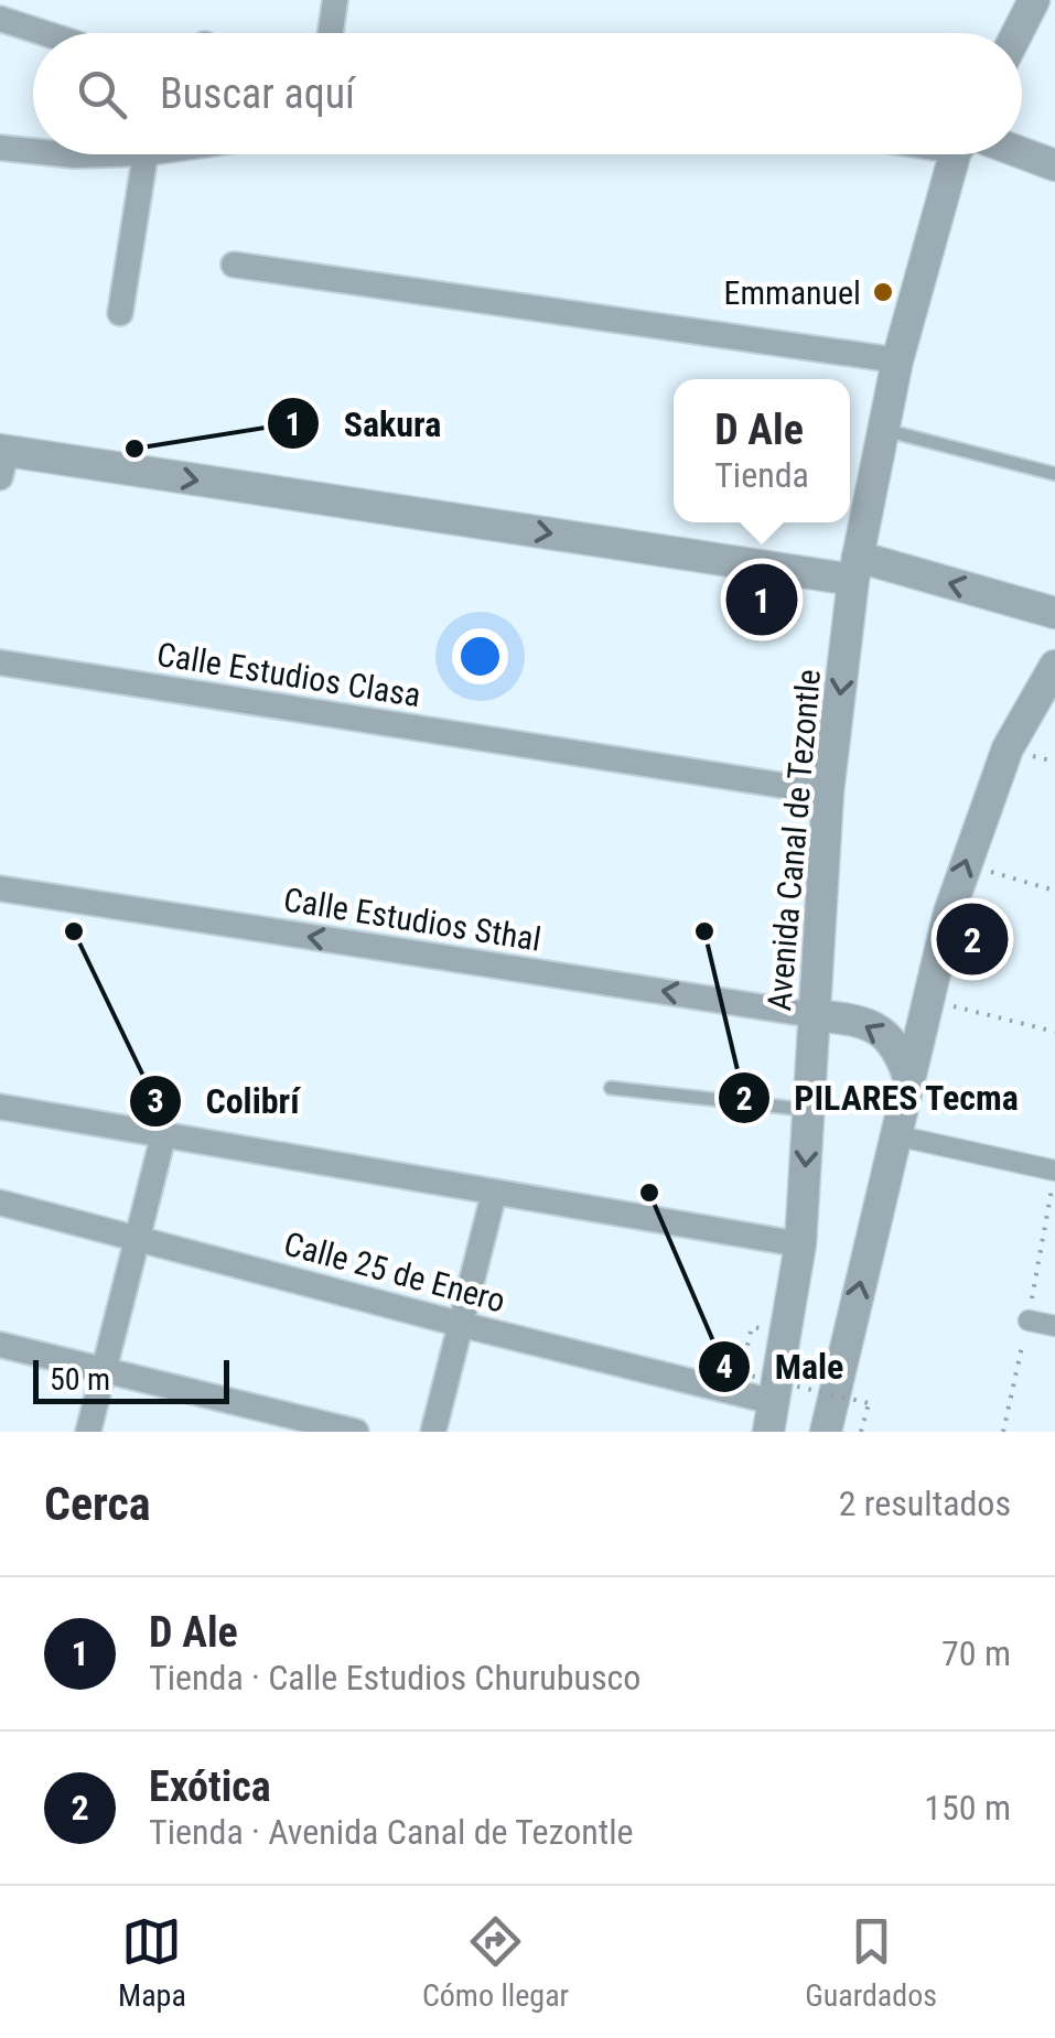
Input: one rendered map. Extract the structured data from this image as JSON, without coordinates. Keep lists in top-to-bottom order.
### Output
{
  "streets": {
    "street": [
      "Calle Estudios Clasa",
      "Avenida Canal de Tezontle",
      "Calle Estudios Sthal",
      "Calle 25 de Enero"
    ]
  },
  "crossings": [
    ["Calle Estudios Clasa", "Avenida Canal de Tezontle"],
    ["Avenida Canal de Tezontle", "Calle Estudios Sthal"],
    ["Avenida Canal de Tezontle", "Calle 25 de Enero"]
  ],
  "places": [
    "Emmanuel",
    "Sakura",
    "Colibrí",
    "PILARES Tecma",
    "Male"
  ],
  "scale_bar": "50 m",
  "page": {
    "search": "Buscar aquí",
    "popup": ["D Ale", "Tienda"],
    "pins": ["1", "2"],
    "scale": "50 m",
    "heading": ["Cerca", "2 resultados"],
    "list": [
      {
        "mark": "1",
        "name": "D Ale",
        "note": "Tienda · Calle Estudios Churubusco",
        "value": "70 m"
      },
      {
        "mark": "2",
        "name": "Exótica",
        "note": "Tienda · Avenida Canal de Tezontle",
        "value": "150 m"
      }
    ],
    "nav": ["Mapa", "Cómo llegar", "Guardados"]
  }
}
